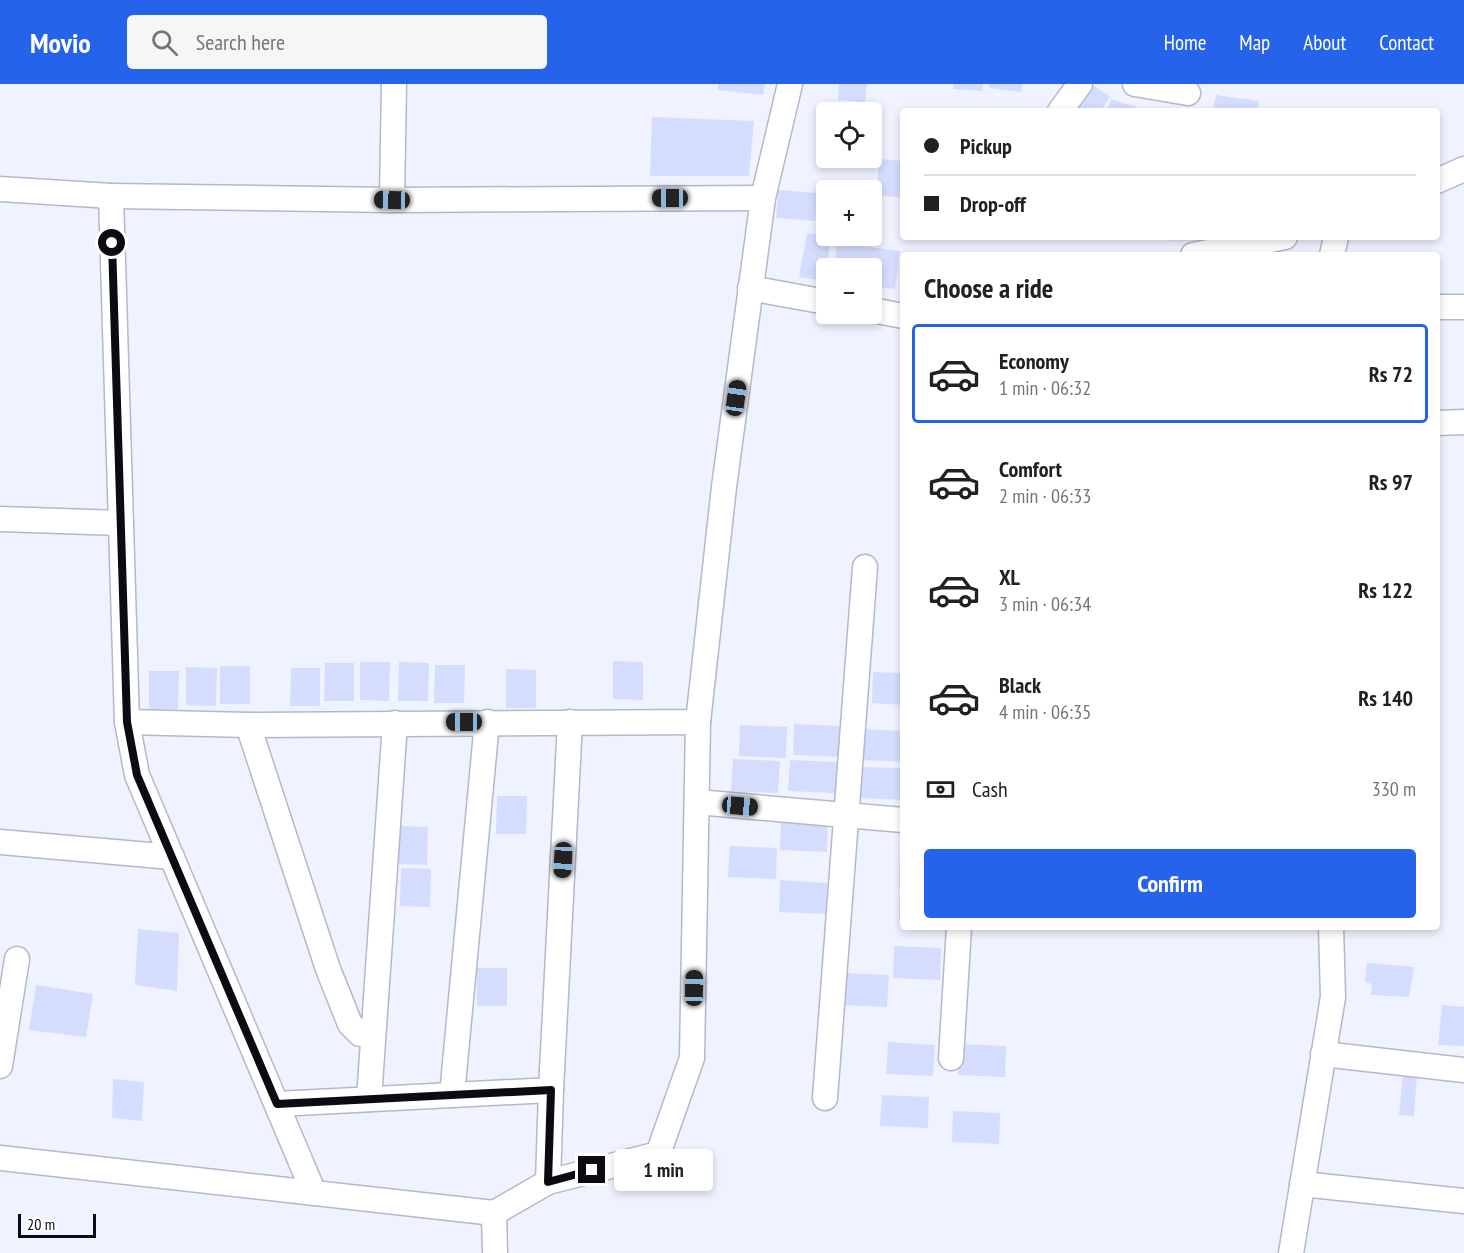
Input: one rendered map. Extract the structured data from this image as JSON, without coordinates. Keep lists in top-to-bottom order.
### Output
{
  "scale_bar": "20 m",
  "page": {
    "header": "Movio",
    "search": "Search here",
    "nav": [
      "Home",
      "Map",
      "About",
      "Contact"
    ],
    "map_buttons": ["+", "−"],
    "banner": ["Pickup", "Drop-off"],
    "heading": "Choose a ride",
    "list": [
      {
        "name": "Economy",
        "note": "1 min · 06:32",
        "value": "Rs 72"
      },
      {
        "name": "Comfort",
        "note": "2 min · 06:33",
        "value": "Rs 97"
      },
      {
        "name": "XL",
        "note": "3 min · 06:34",
        "value": "Rs 122"
      },
      {
        "name": "Black",
        "note": "4 min · 06:35",
        "value": "Rs 140"
      }
    ],
    "pay": ["Cash", "330 m"],
    "buttons": "Confirm",
    "bubble": "1 min",
    "scale": "20 m"
  }
}
